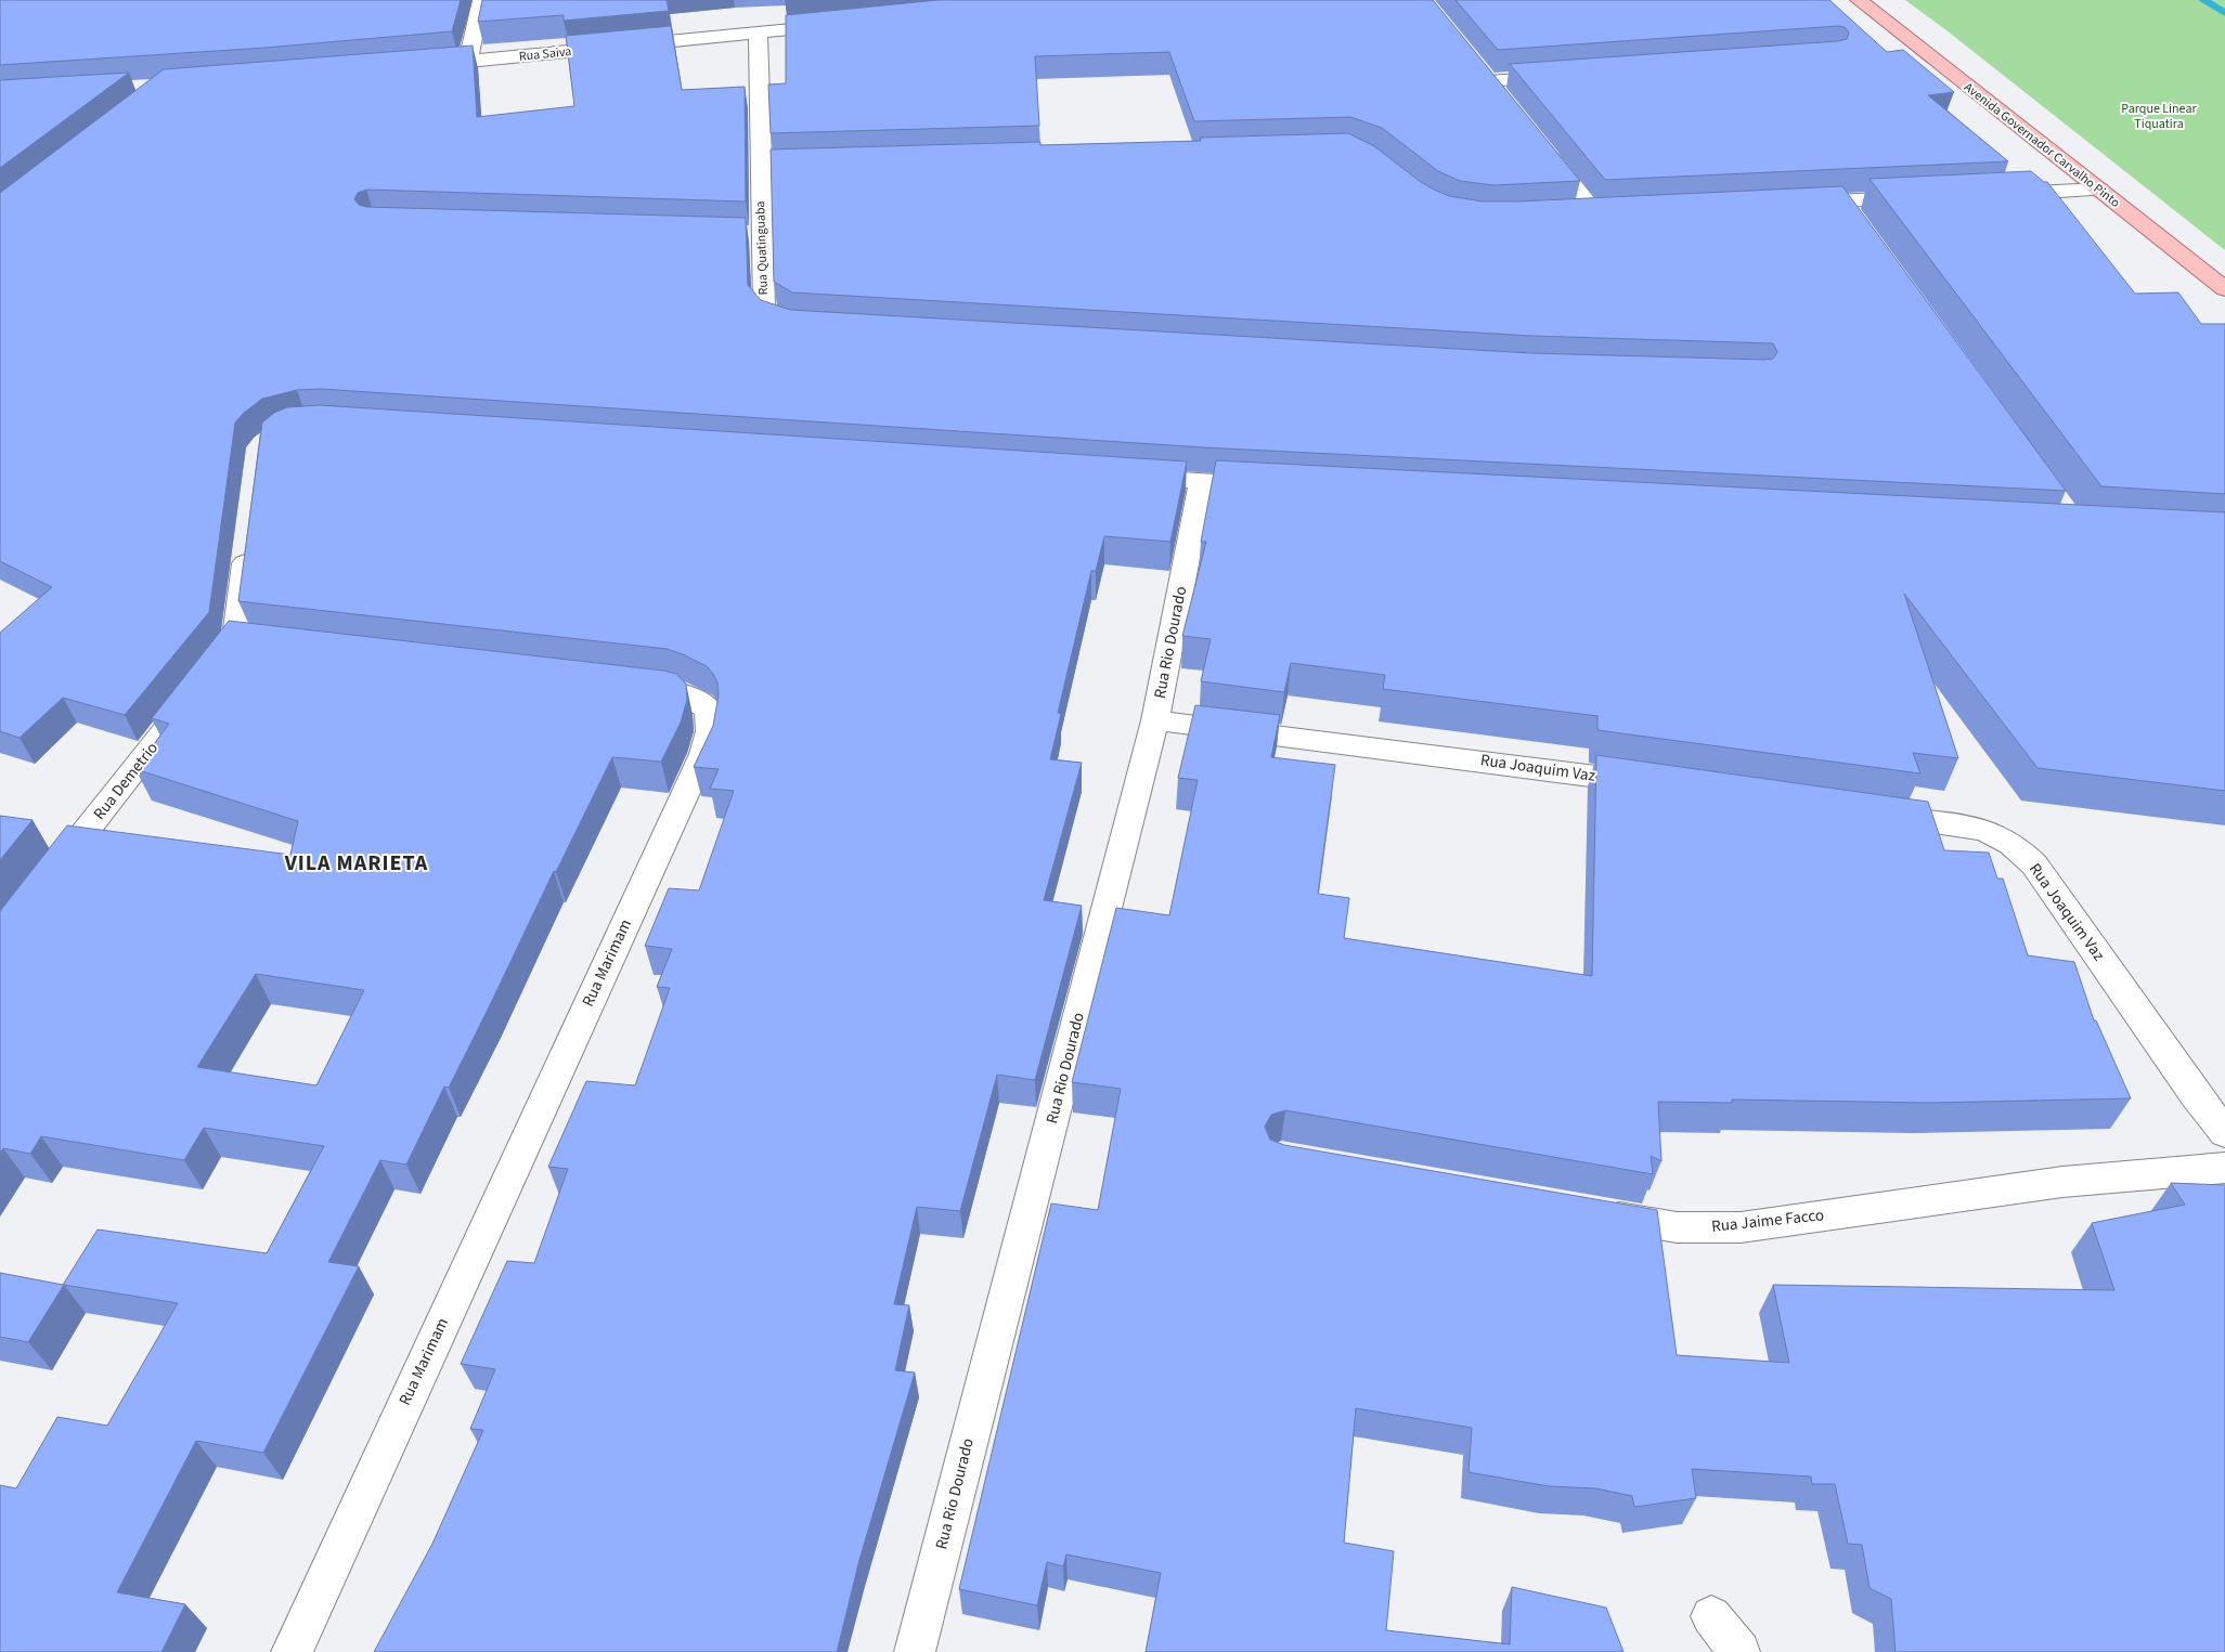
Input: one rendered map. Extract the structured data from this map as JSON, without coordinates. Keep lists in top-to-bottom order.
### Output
{
  "streets": {
    "main road": ["Avenida Governador Carvalho Pinto"],
    "street": [
      "Rua Saiva",
      "Rua Quatinguaba",
      "Rua Rio Dourado",
      "Rua Joaquim Vaz",
      "Rua Demetrio",
      "Rua Marimam",
      "Rua Jaime Facco"
    ]
  },
  "crossings": [
    ["Rua Saiva", "Rua Quatinguaba"],
    ["Rua Rio Dourado", "Rua Joaquim Vaz"]
  ],
  "districts": ["VILA MARIETA"],
  "parks": ["Parque Linear Tiquatira"]
}
